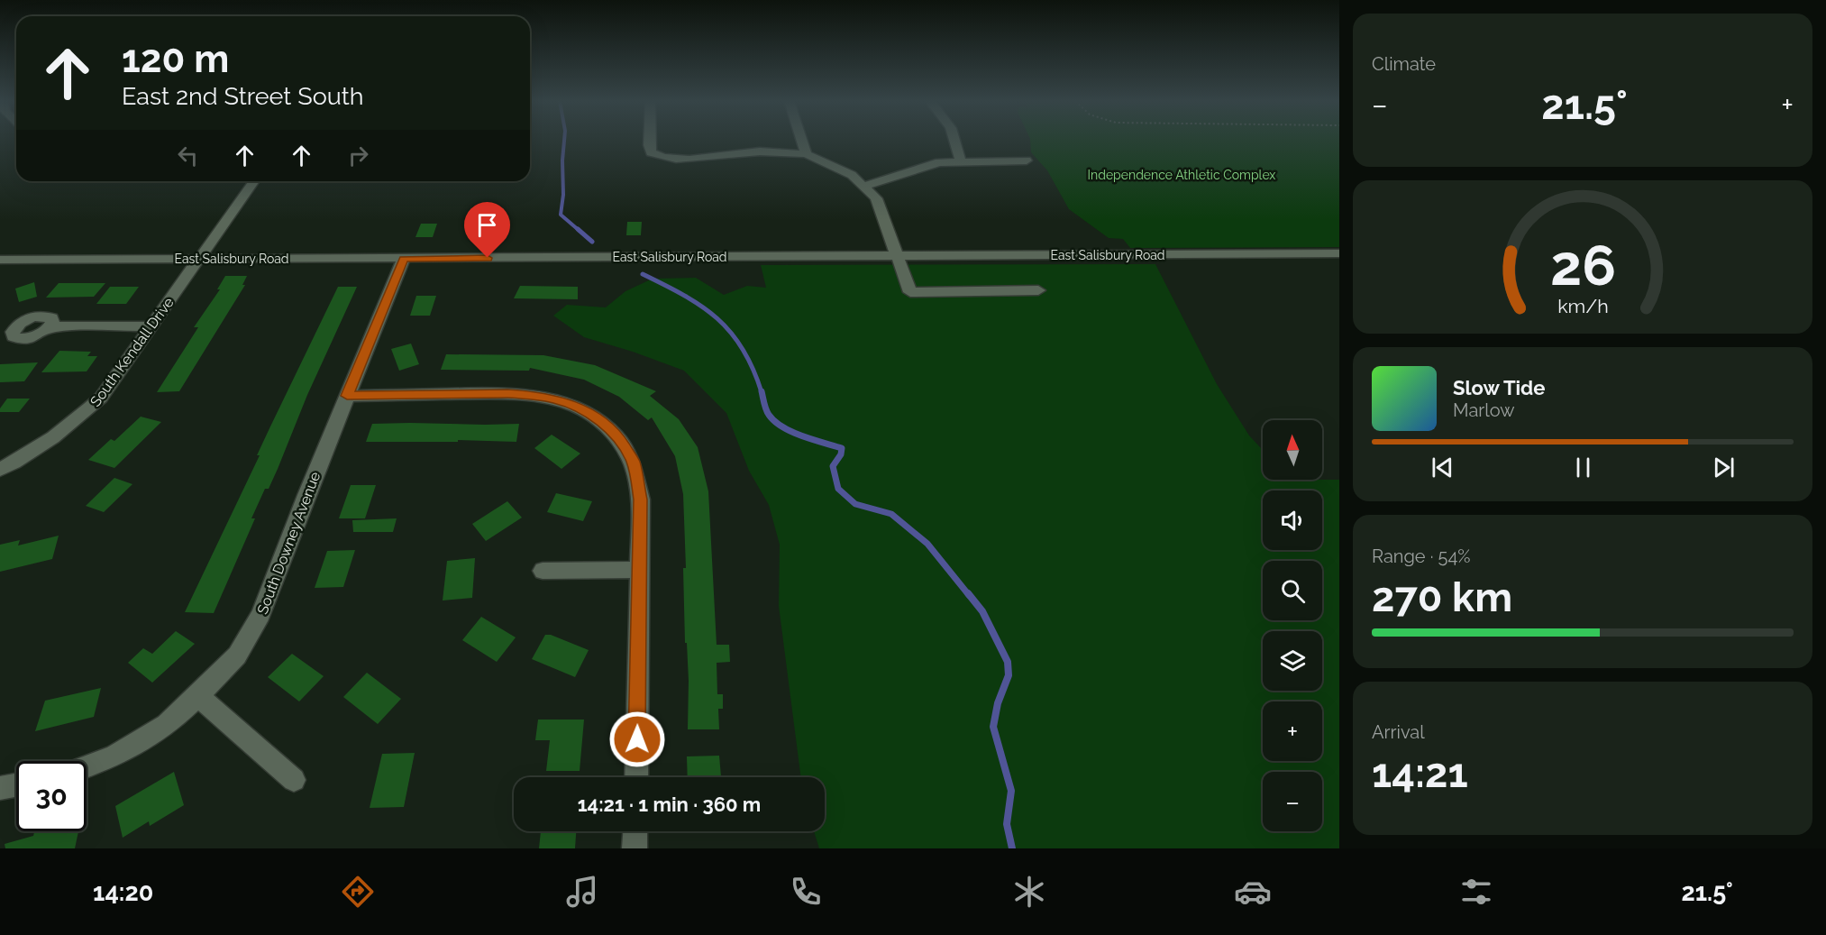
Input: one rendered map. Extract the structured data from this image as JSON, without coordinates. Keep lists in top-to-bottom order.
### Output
{
  "streets": {
    "street": ["East Salisbury Road", "South Kendall Drive", "South Downey Avenue"]
  },
  "crossings": [
    ["East Salisbury Road", "South Kendall Drive"],
    ["East Salisbury Road", "South Downey Avenue"]
  ],
  "parks": ["Independence Athletic Complex"],
  "north": "top",
  "page": {
    "tile": [
      "Climate",
      ["Range · 54%", "270 km"],
      ["Arrival", "14:21"]
    ],
    "turn": ["120 m", "East 2nd Street South"],
    "heat": ["−", "21.5°", "+"],
    "song": ["Slow Tide", "Marlow"],
    "map_buttons": ["+", "−"],
    "limit": "30",
    "trip": "14:21 · 1 min · 360 m",
    "tabs": ["14:20", "21.5°"],
    "gauge": ["26", "km/h"]
  }
}
